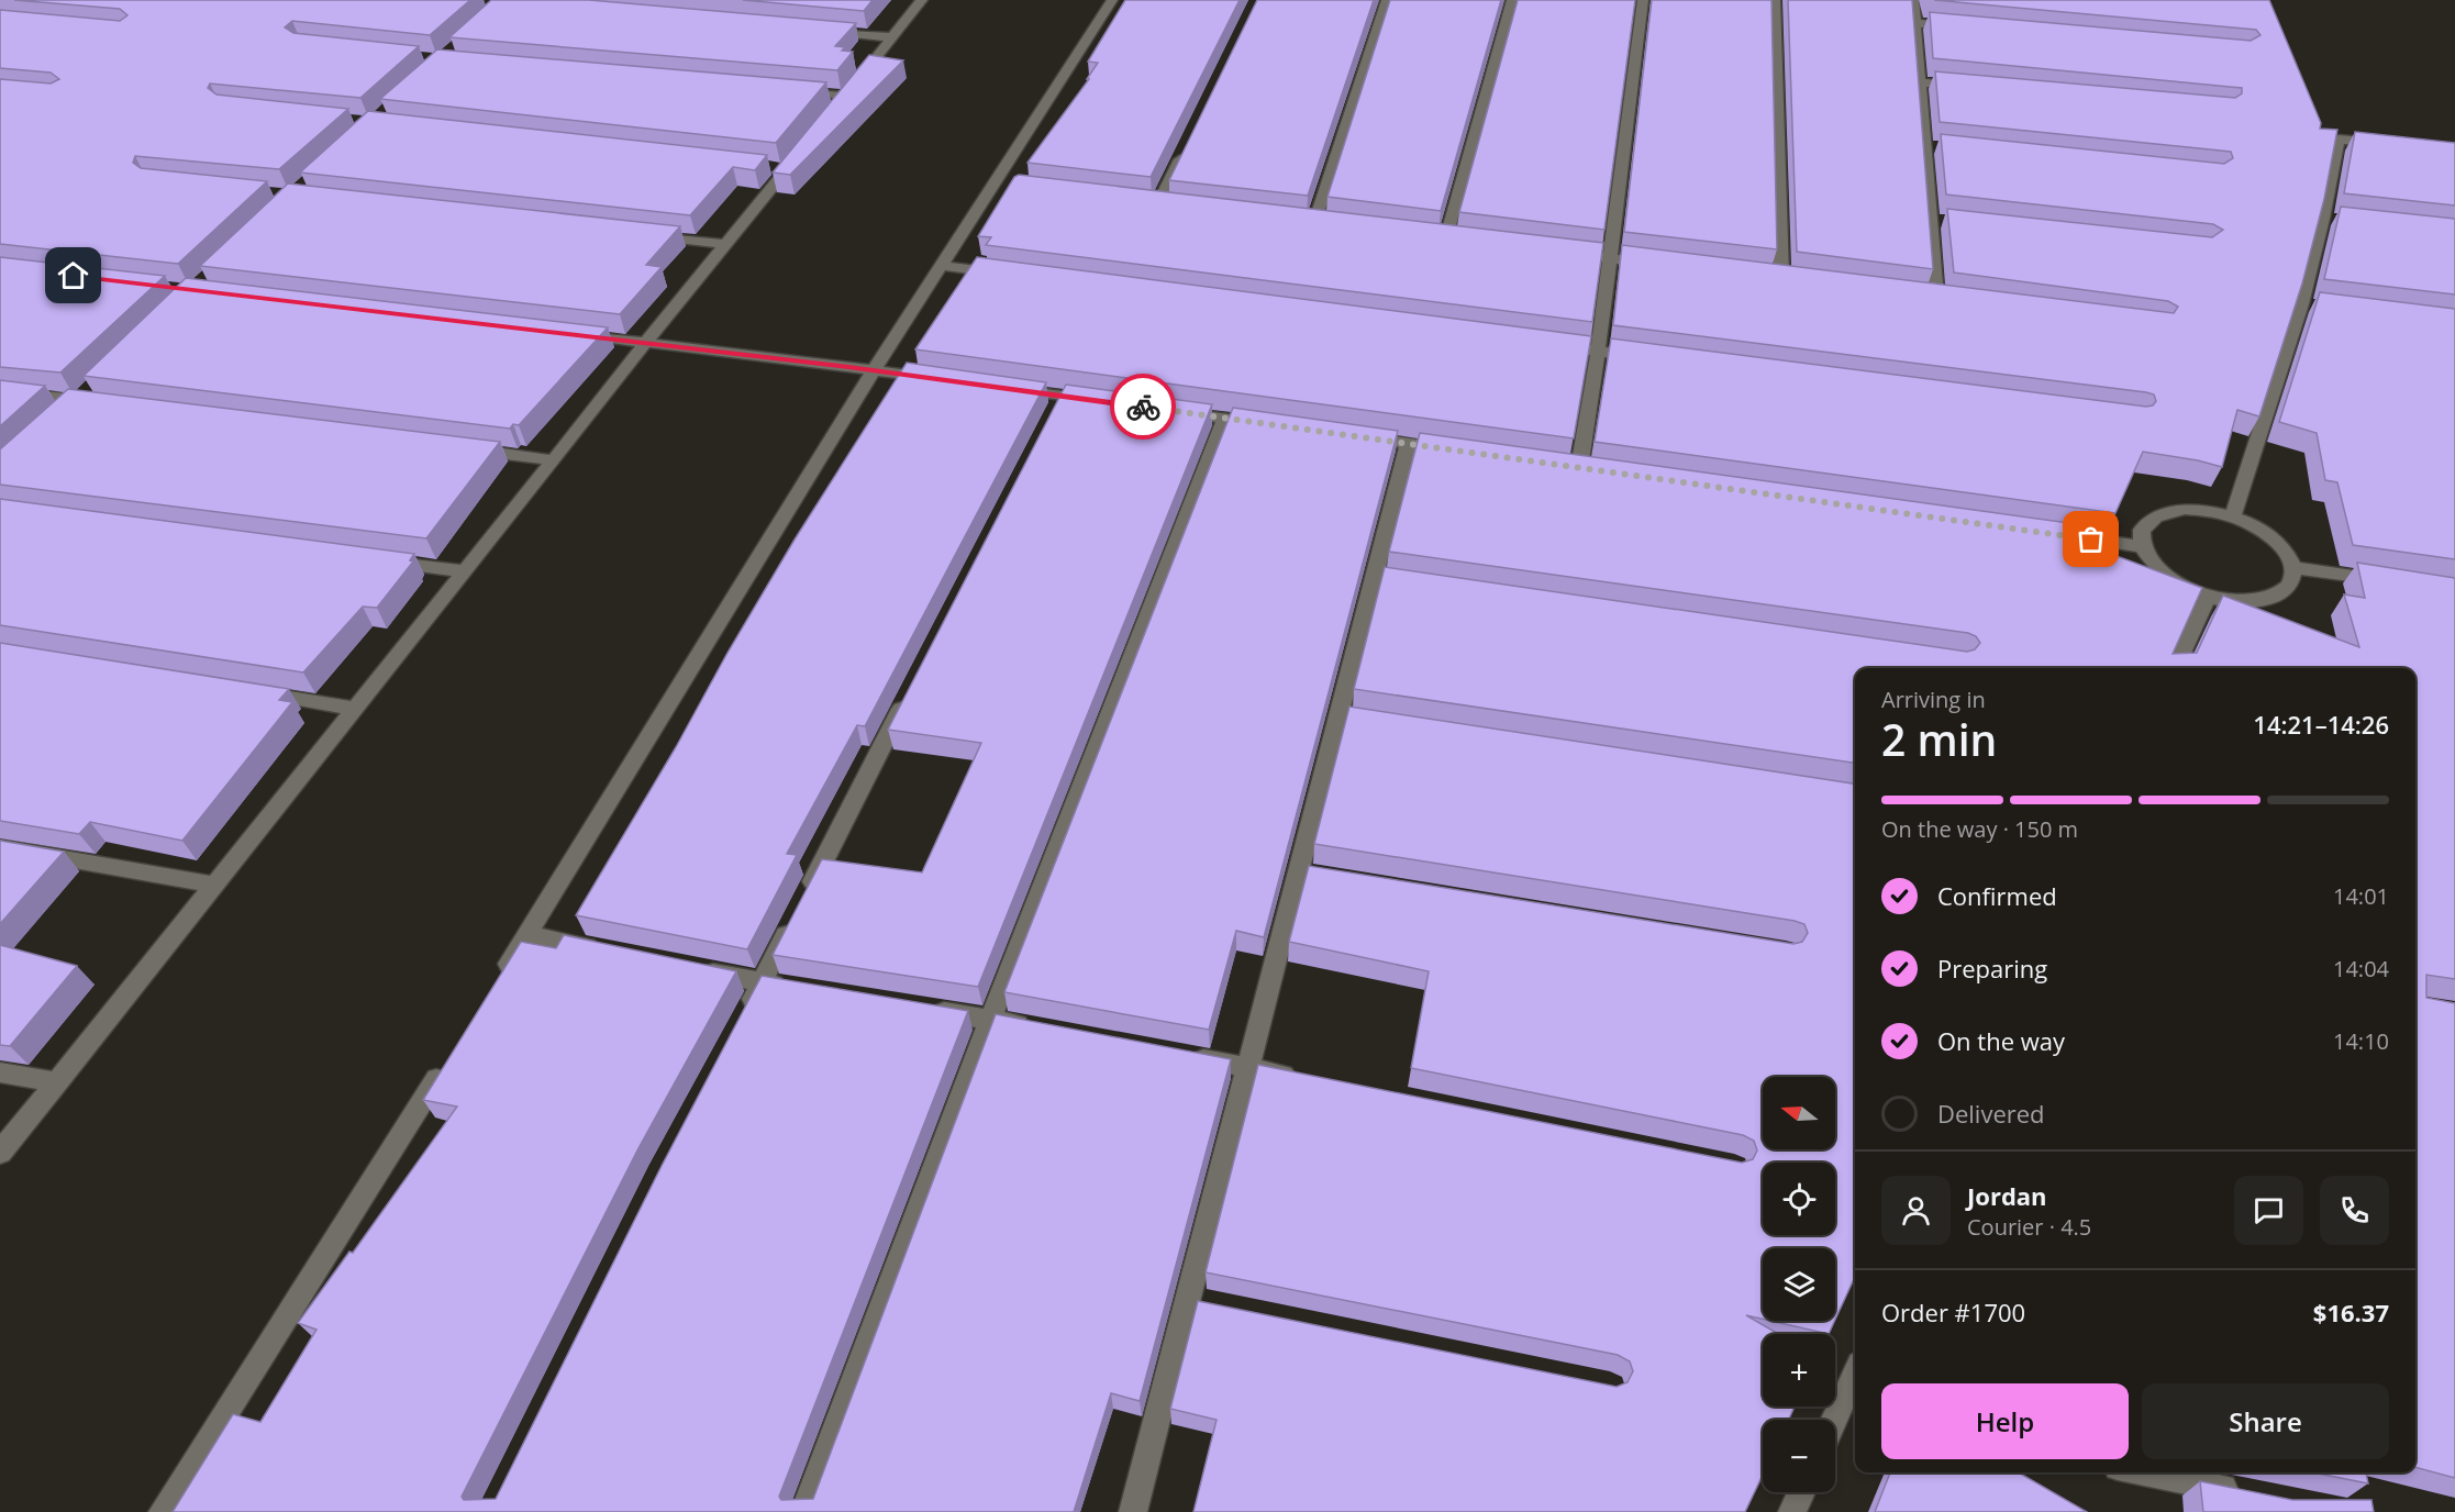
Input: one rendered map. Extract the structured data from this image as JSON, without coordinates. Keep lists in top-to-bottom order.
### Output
{
  "north": "left",
  "page": {
    "heading": ["2 min", "Arriving in", "14:21–14:26"],
    "panel": [
      "Jordan",
      "Courier · 4.5",
      "Order #1700",
      "$16.37"
    ],
    "bar": "On the way · 150 m",
    "list": [
      ["Confirmed", "14:01"],
      ["Preparing", "14:04"],
      ["On the way", "14:10"],
      "Delivered"
    ],
    "map_buttons": ["+", "−"],
    "buttons": ["Help", "Share"]
  }
}
